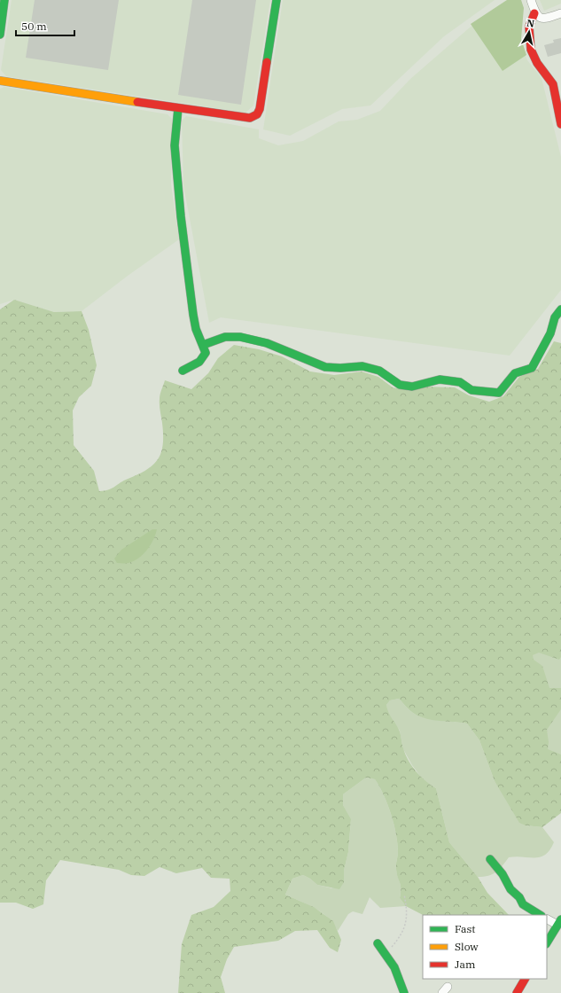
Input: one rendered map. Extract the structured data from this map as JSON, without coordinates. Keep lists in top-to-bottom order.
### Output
{
  "legend": ["Fast", "Slow", "Jam"],
  "scale_bar": "50 m",
  "north": "top"
}
